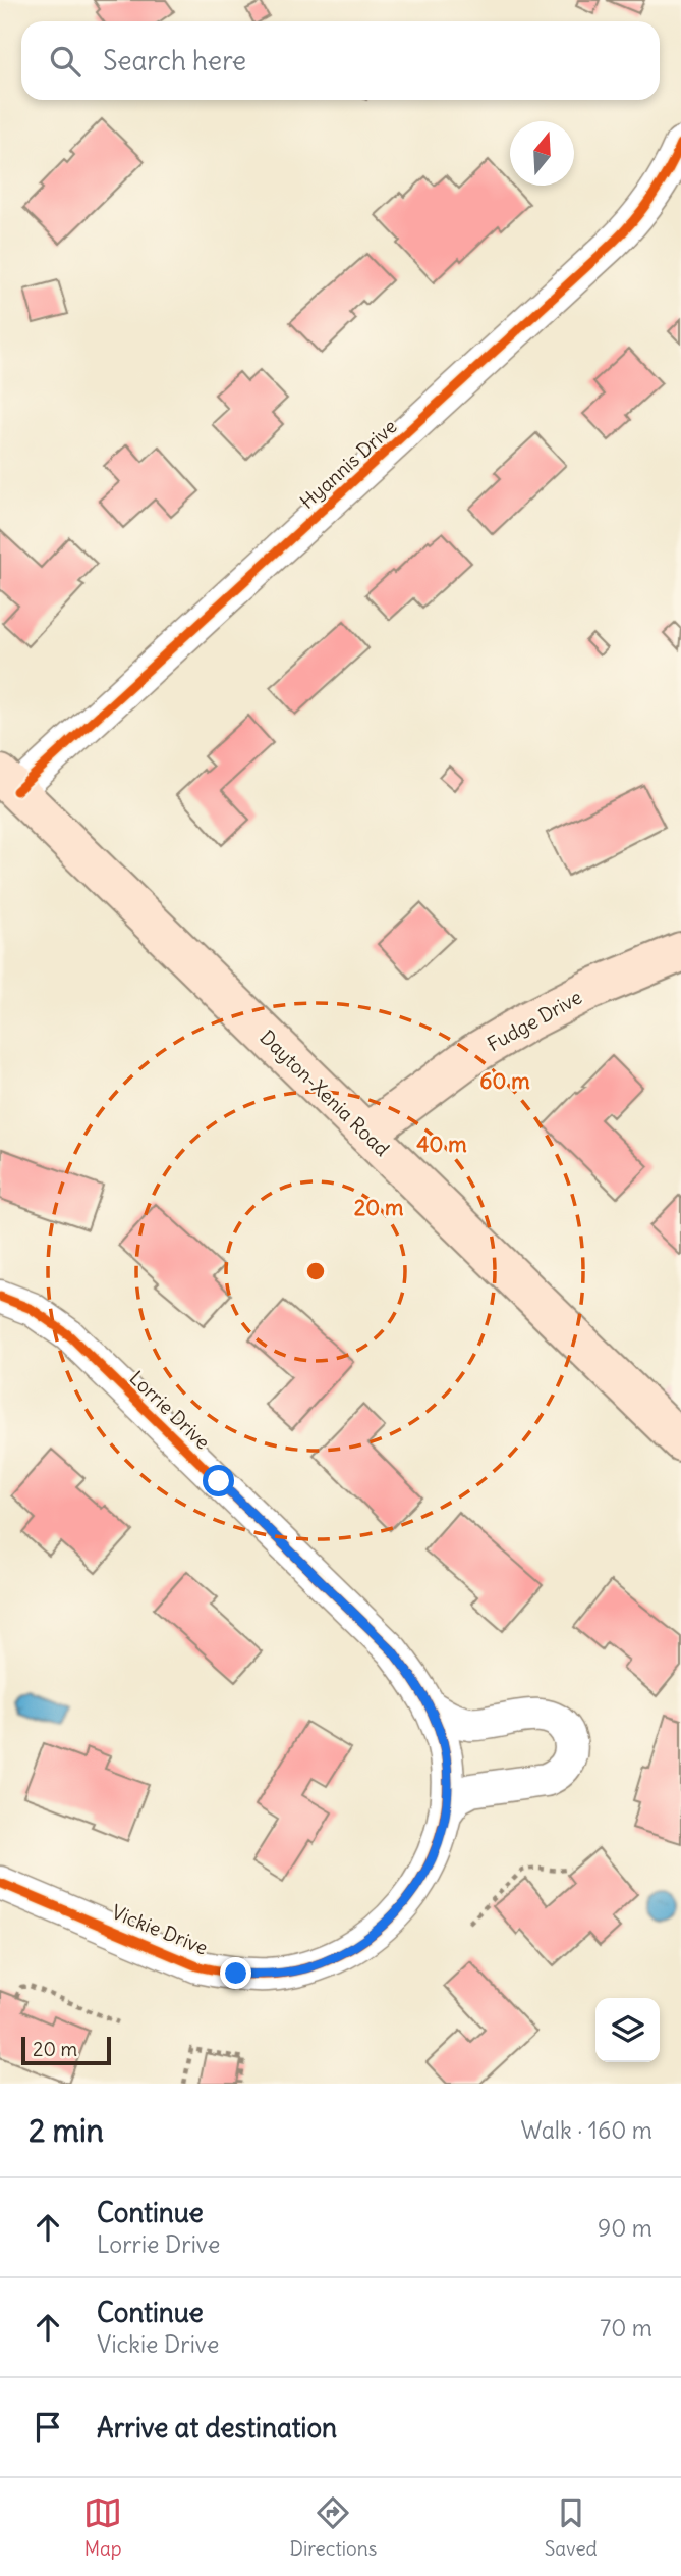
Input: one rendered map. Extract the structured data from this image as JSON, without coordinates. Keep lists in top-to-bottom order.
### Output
{
  "streets": {
    "main road": ["Fudge Drive", "Dayton-Xenia Road"],
    "street": ["Hyannis Drive", "Lorrie Drive", "Vickie Drive"]
  },
  "crossings": [
    ["Hyannis Drive", "Dayton-Xenia Road"],
    ["Fudge Drive", "Dayton-Xenia Road"],
    ["Lorrie Drive", "Vickie Drive"]
  ],
  "scale_bar": "20 m",
  "north": "top",
  "page": {
    "search": "Search here",
    "scale": "20 m",
    "heading": ["2 min", "Walk · 160 m"],
    "list": [
      ["Continue", "Lorrie Drive", "90 m"],
      ["Continue", "Vickie Drive", "70 m"],
      "Arrive at destination"
    ],
    "nav": ["Map", "Directions", "Saved"]
  },
  "rings": ["60 m", "40 m", "20 m"]
}
